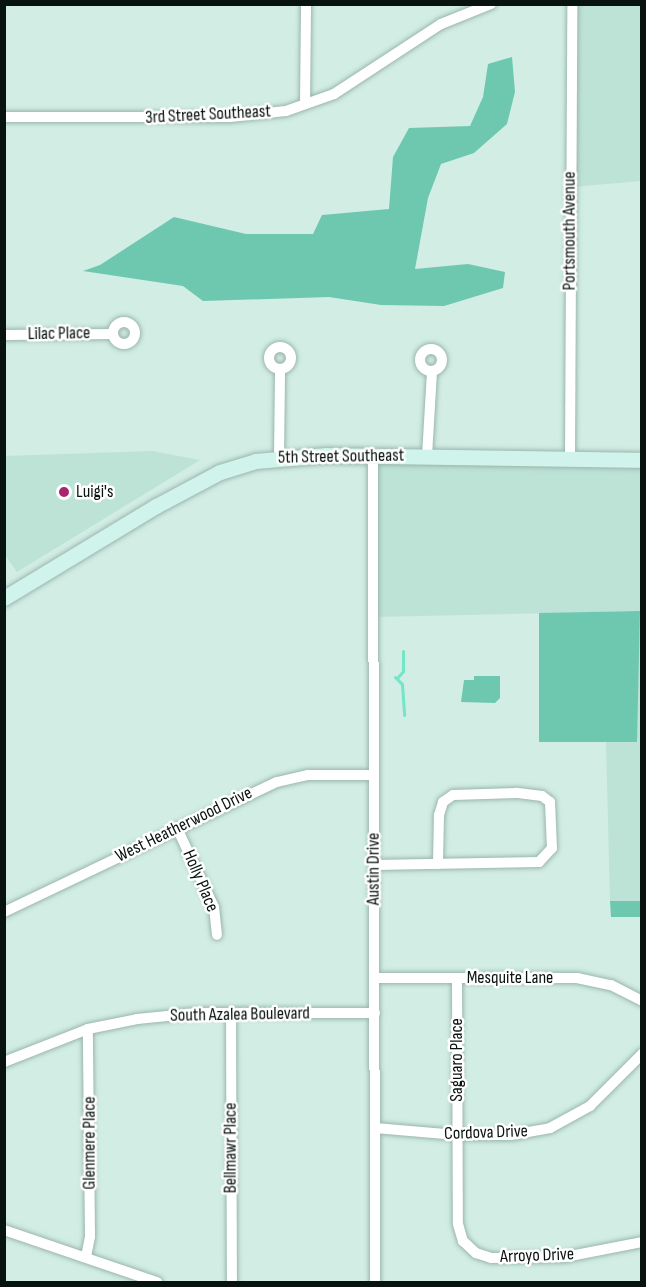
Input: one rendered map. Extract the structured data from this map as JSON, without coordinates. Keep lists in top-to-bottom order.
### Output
{
  "streets": {
    "main road": ["5th Street Southeast"],
    "street": [
      "3rd Street Southeast",
      "Portsmouth Avenue",
      "Lilac Place",
      "West Heatherwood Drive",
      "Austin Drive",
      "Holly Place",
      "Mesquite Lane",
      "South Azalea Boulevard",
      "Saguaro Place",
      "Cordova Drive",
      "Glenmere Place",
      "Bellmawr Place",
      "Arroyo Drive"
    ]
  },
  "crossings": [
    ["Portsmouth Avenue", "5th Street Southeast"],
    ["5th Street Southeast", "Austin Drive"],
    ["West Heatherwood Drive", "Austin Drive"],
    ["West Heatherwood Drive", "Holly Place"],
    ["Austin Drive", "Mesquite Lane"],
    ["Austin Drive", "South Azalea Boulevard"],
    ["Austin Drive", "Cordova Drive"],
    ["Mesquite Lane", "Saguaro Place"],
    ["South Azalea Boulevard", "Glenmere Place"],
    ["South Azalea Boulevard", "Bellmawr Place"],
    ["Saguaro Place", "Cordova Drive"],
    ["Saguaro Place", "Arroyo Drive"]
  ],
  "places": ["Luigi's"]
}
